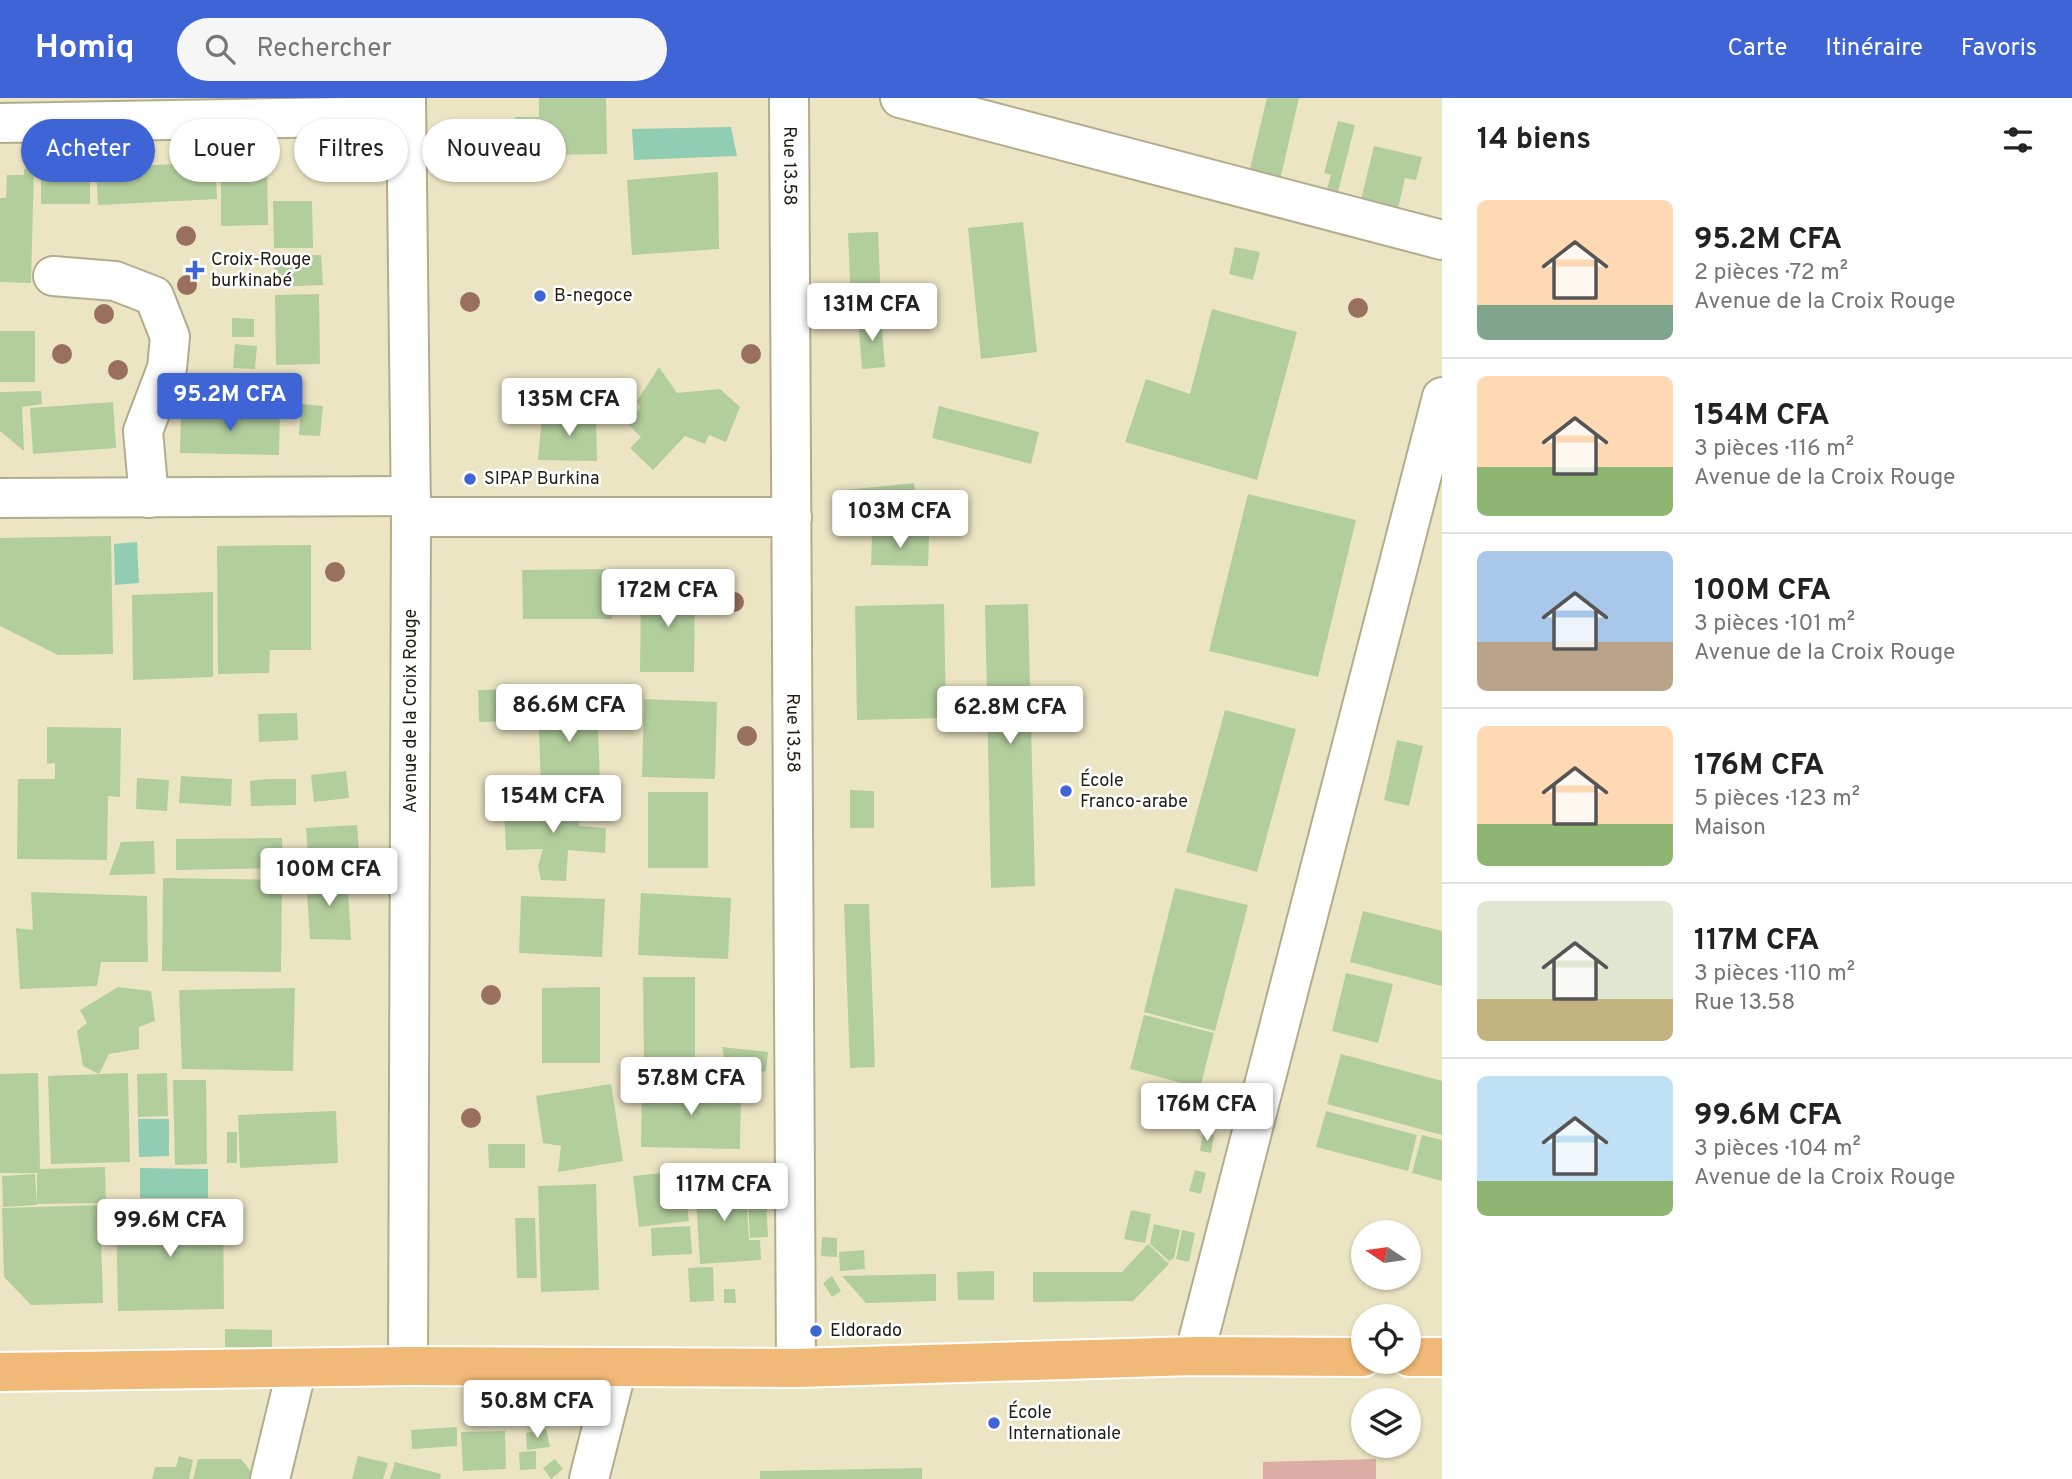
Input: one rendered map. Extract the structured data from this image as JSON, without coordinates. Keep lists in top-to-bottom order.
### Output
{
  "streets": {
    "street": ["Rue 13.58", "Avenue de la Croix Rouge"]
  },
  "places": {
    "health": ["Croix-Rouge burkinabé"],
    "other": [
      "B-negoce",
      "SIPAP Burkina",
      "École Franco-arabe",
      "Eldorado",
      "École Internationale"
    ]
  },
  "north": "left",
  "page": {
    "header": "Homiq",
    "search": "Rechercher",
    "nav": ["Carte", "Itinéraire", "Favoris"],
    "heading": "14 biens",
    "chip": [
      "Acheter",
      "Louer",
      "Filtres",
      "Nouveau"
    ],
    "list": [
      {
        "name": "95.2M CFA",
        "note": "2 pièces · 72 m² · Avenue de la Croix Rouge"
      },
      {
        "name": "154M CFA",
        "note": "3 pièces · 116 m² · Avenue de la Croix Rouge"
      },
      {
        "name": "100M CFA",
        "note": "3 pièces · 101 m² · Avenue de la Croix Rouge"
      },
      {
        "name": "176M CFA",
        "note": "5 pièces · 123 m² · Maison"
      },
      {
        "name": "117M CFA",
        "note": "3 pièces · 110 m² · Rue 13.58"
      },
      {
        "name": "99.6M CFA",
        "note": "3 pièces · 104 m² · Avenue de la Croix Rouge"
      }
    ],
    "price": [
      "131M CFA",
      "95.2M CFA",
      "135M CFA",
      "103M CFA",
      "172M CFA",
      "86.6M CFA",
      "62.8M CFA",
      "154M CFA",
      "100M CFA",
      "57.8M CFA",
      "176M CFA",
      "117M CFA",
      "99.6M CFA",
      "50.8M CFA"
    ]
  }
}
